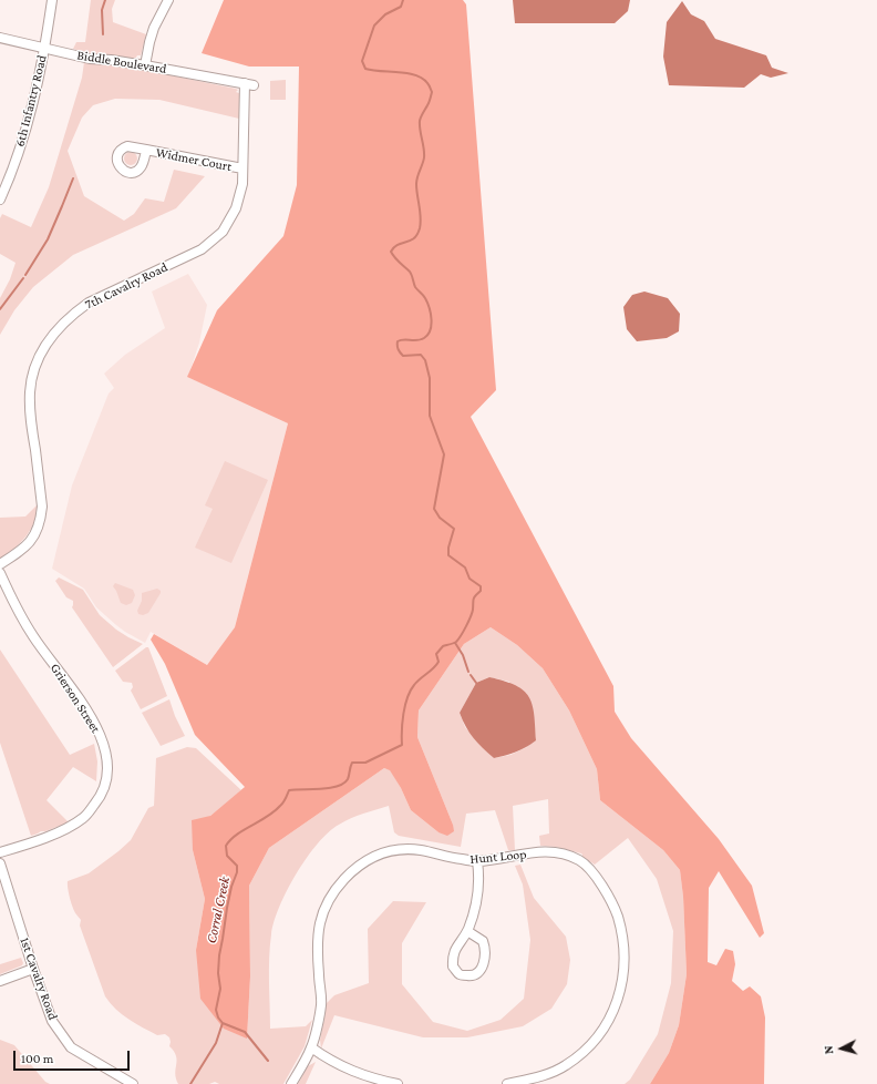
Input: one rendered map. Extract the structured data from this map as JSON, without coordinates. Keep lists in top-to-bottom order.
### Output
{
  "streets": {
    "street": [
      "Biddle Boulevard",
      "6th Infantry Road",
      "Widmer Court",
      "7th Cavalry Road",
      "Grierson Street",
      "Hunt Loop",
      "1st Cavalry Road"
    ]
  },
  "crossings": [
    ["Biddle Boulevard", "6th Infantry Road"],
    ["Biddle Boulevard", "7th Cavalry Road"],
    ["Widmer Court", "7th Cavalry Road"]
  ],
  "water": ["Corral Creek"],
  "scale_bar": "100 m",
  "north": "left"
}
